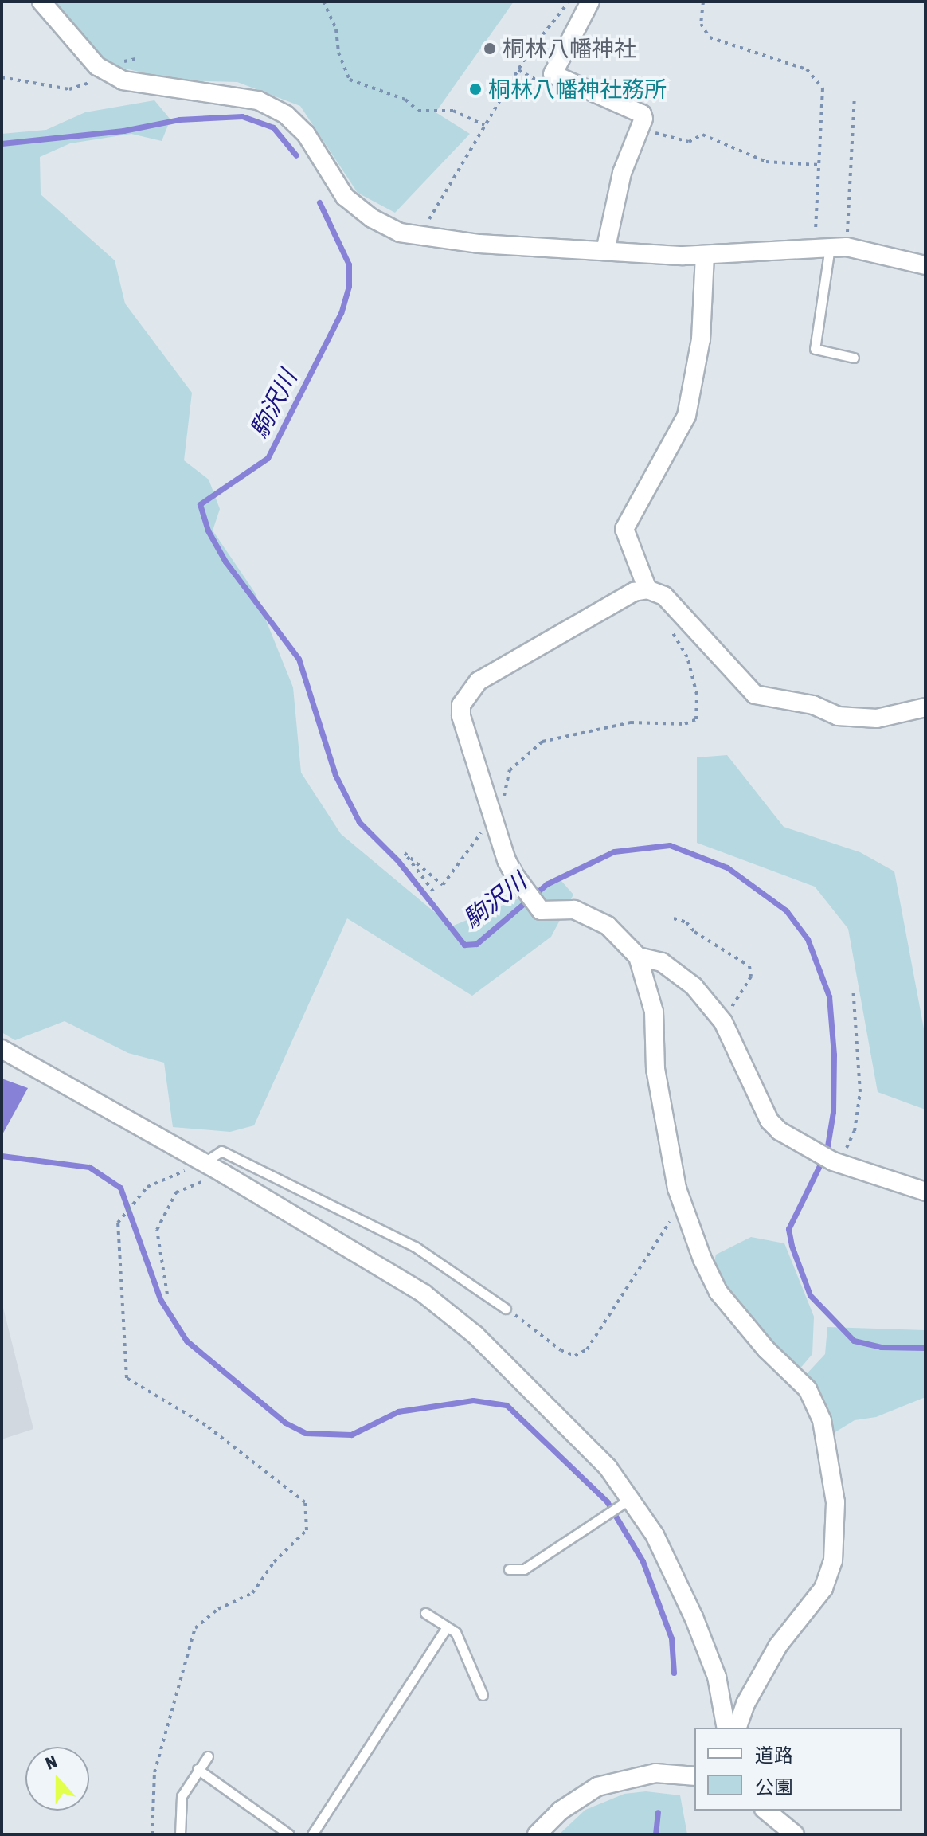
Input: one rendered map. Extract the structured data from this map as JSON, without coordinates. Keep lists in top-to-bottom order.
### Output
{
  "water": ["駒沢川"],
  "places": ["桐林八幡神社", "桐林八幡神社務所"],
  "legend": ["道路", "公園"],
  "north": "top"
}
